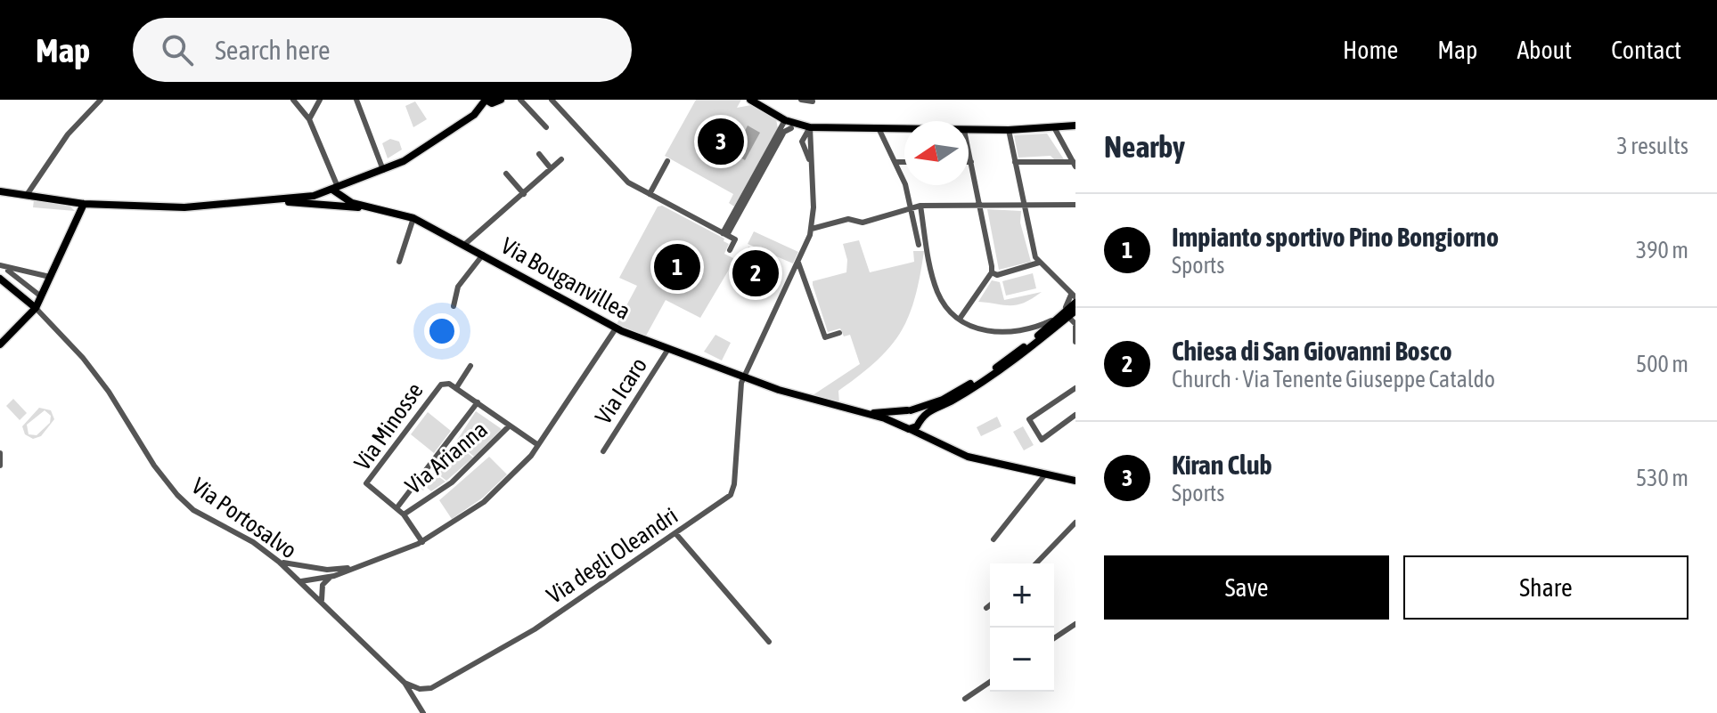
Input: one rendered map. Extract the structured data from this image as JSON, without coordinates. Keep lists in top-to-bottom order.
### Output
{
  "streets": {
    "main road": ["Via Bouganvillea", "Via Portosalvo"],
    "street": [
      "Via Icaro",
      "Via Minosse",
      "Via Arianna",
      "Via degli Oleandri"
    ]
  },
  "crossings": [
    ["Via Bouganvillea", "Via Icaro"],
    ["Via Bouganvillea", "Via degli Oleandri"],
    ["Via Minosse", "Via Arianna"],
    ["Via Portosalvo", "Via degli Oleandri"]
  ],
  "north": "left",
  "page": {
    "header": "Map",
    "search": "Search here",
    "nav": [
      "Home",
      "Map",
      "About",
      "Contact"
    ],
    "heading": ["Nearby", "3 results"],
    "pins": ["3", "1", "2"],
    "list": [
      {
        "mark": "1",
        "name": "Impianto sportivo Pino Bongiorno",
        "note": "Sports",
        "value": "390 m"
      },
      {
        "mark": "2",
        "name": "Chiesa di San Giovanni Bosco",
        "note": "Church · Via Tenente Giuseppe Cataldo",
        "value": "500 m"
      },
      {
        "mark": "3",
        "name": "Kiran Club",
        "note": "Sports",
        "value": "530 m"
      }
    ],
    "buttons": ["Save", "Share"],
    "map_buttons": ["+", "−"]
  }
}
